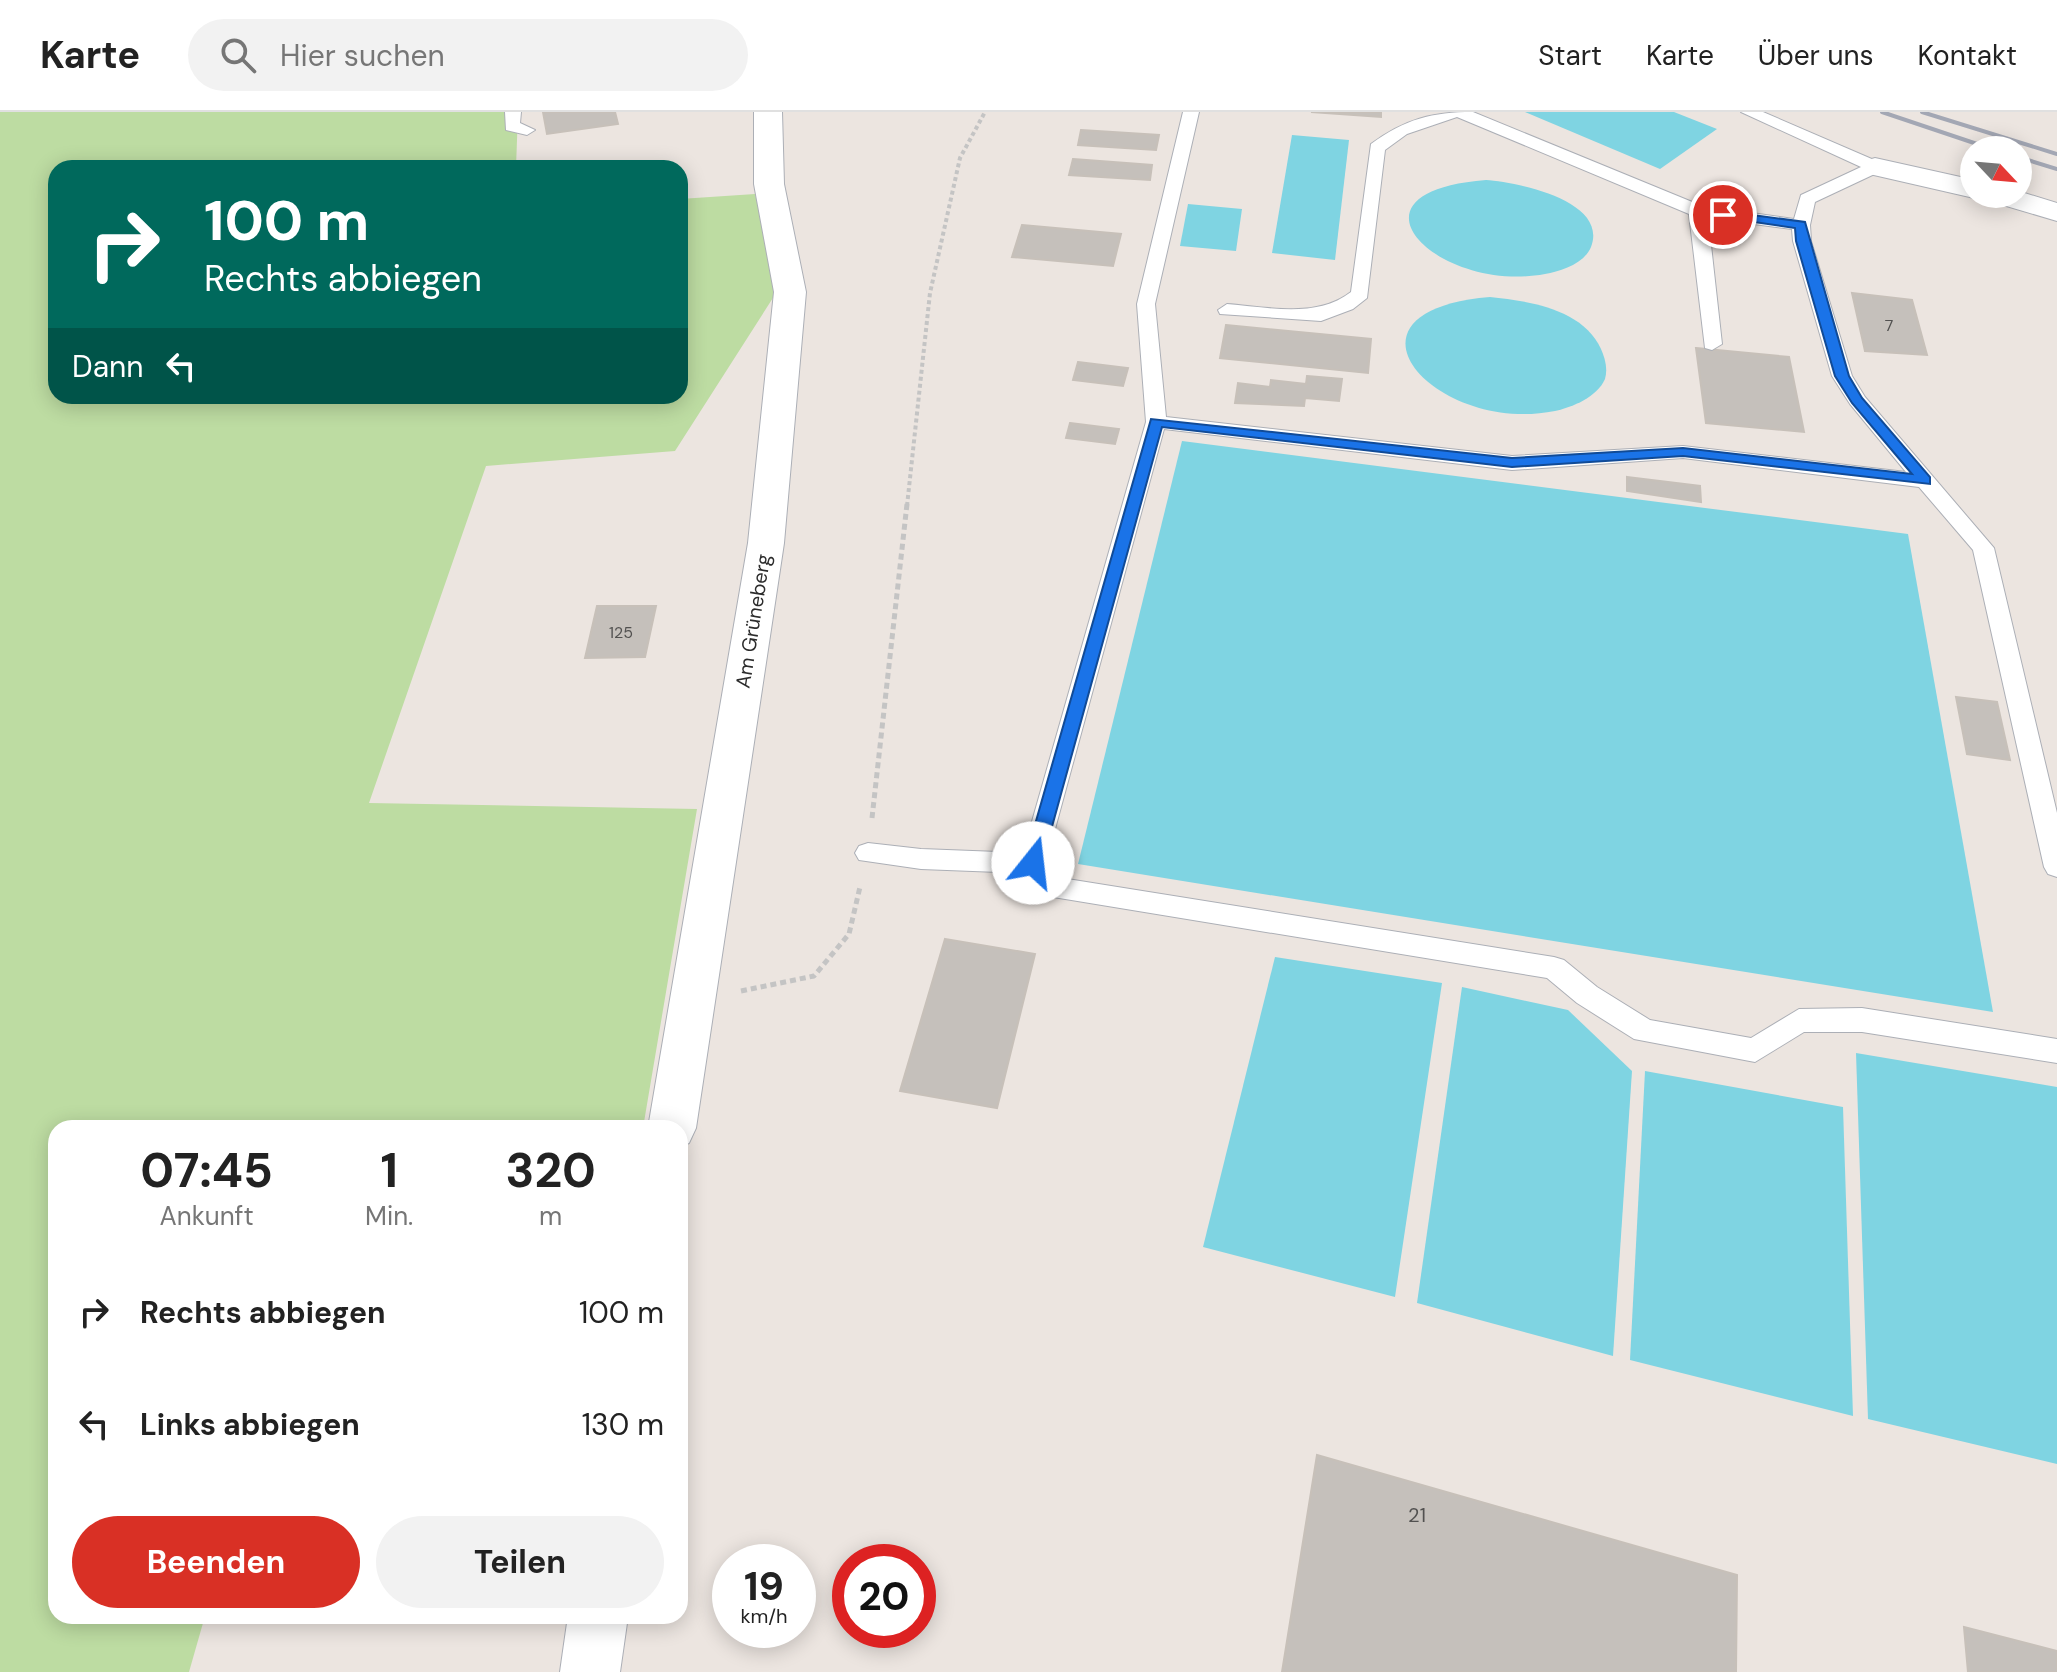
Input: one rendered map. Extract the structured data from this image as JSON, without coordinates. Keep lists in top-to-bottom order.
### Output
{
  "streets": {
    "street": ["Am Grüneberg"]
  },
  "house_numbers": ["7", "125", "21"],
  "north": "bottom right",
  "page": {
    "header": "Karte",
    "search": "Hier suchen",
    "nav": [
      "Start",
      "Karte",
      "Über uns",
      "Kontakt"
    ],
    "turn": ["100 m", "Rechts abbiegen"],
    "then": "Dann",
    "eta": [
      "07:45",
      "Ankunft",
      "1",
      "Min.",
      "320",
      "m"
    ],
    "list": [
      {
        "name": "Rechts abbiegen",
        "value": "100 m"
      },
      {
        "name": "Links abbiegen",
        "value": "130 m"
      }
    ],
    "buttons": ["Beenden", "Teilen"],
    "speed": "19 km/h",
    "limit": "20"
  }
}
